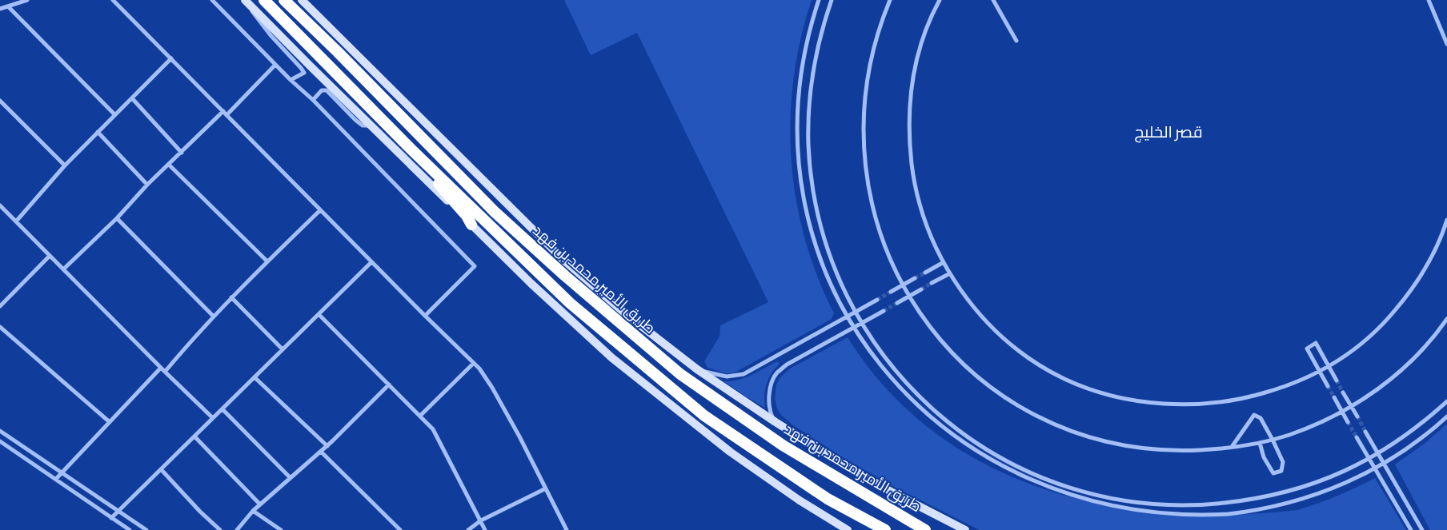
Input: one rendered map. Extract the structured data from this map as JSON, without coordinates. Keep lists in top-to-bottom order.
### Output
{
  "streets": {
    "highway": ["طريق الأمير محمد بن فهد"]
  },
  "districts": ["قصر الخليج"]
}
